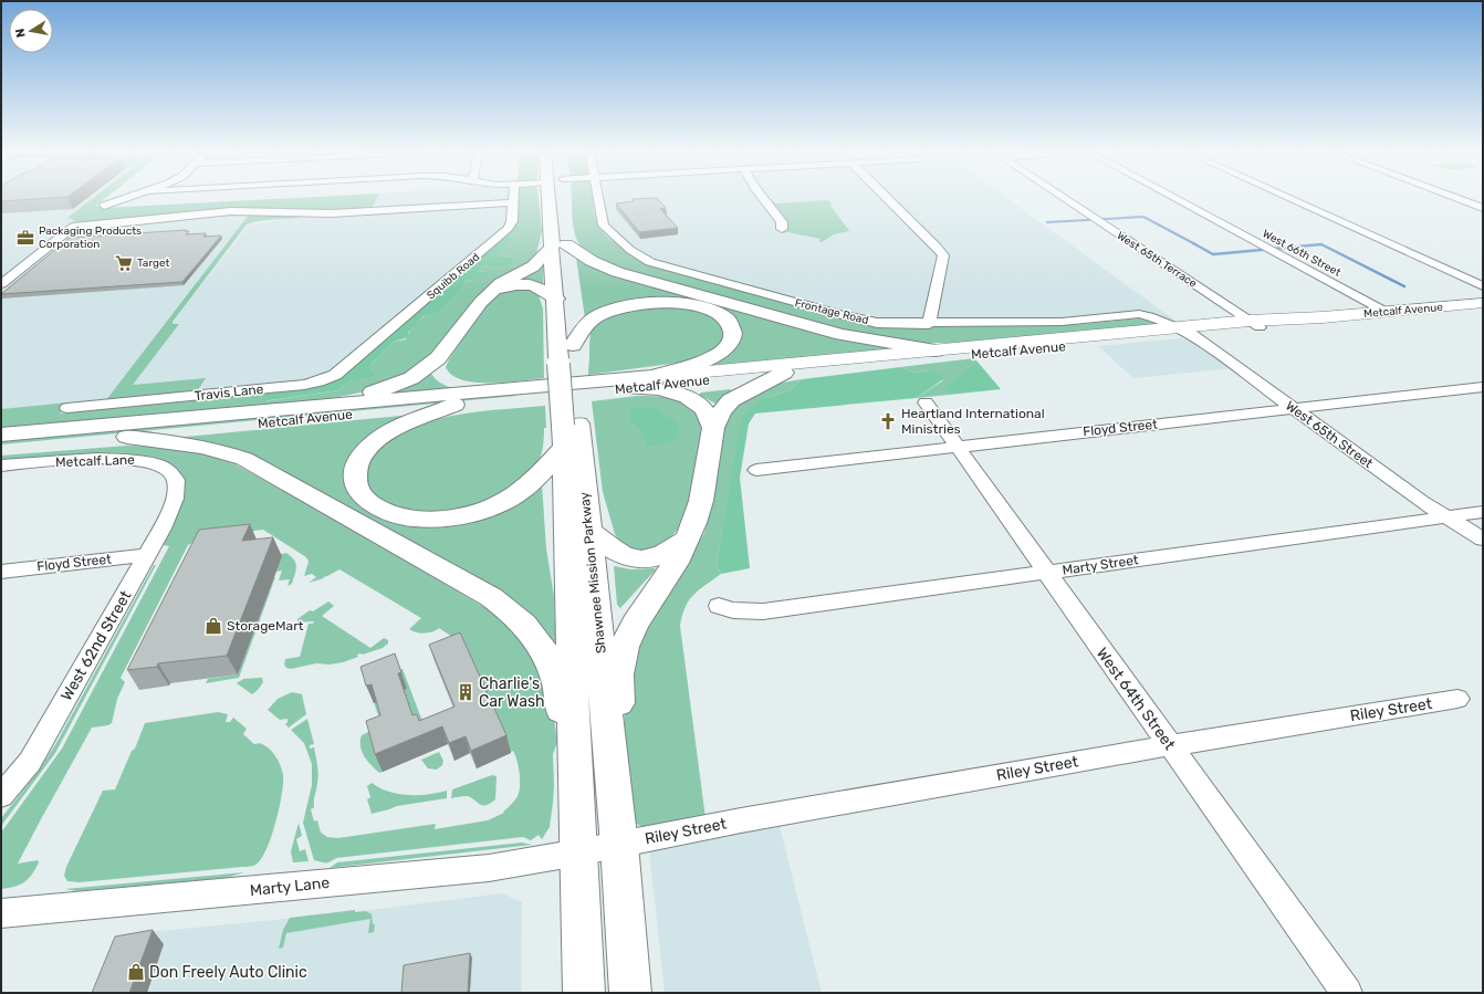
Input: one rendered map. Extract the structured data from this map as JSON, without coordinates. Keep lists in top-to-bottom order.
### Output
{
  "streets": {
    "highway": ["Metcalf Avenue", "Shawnee Mission Parkway"],
    "street": [
      "West 66th Street",
      "West 65th Terrace",
      "Squibb Road",
      "Frontage Road",
      "Travis Lane",
      "Floyd Street",
      "West 65th Street",
      "Metcalf Lane",
      "Marty Street",
      "West 62nd Street",
      "West 64th Street",
      "Riley Street",
      "Marty Lane"
    ]
  },
  "crossings": [
    ["West 66th Street", "Metcalf Avenue"],
    ["West 65th Terrace", "Metcalf Avenue"],
    ["Squibb Road", "Travis Lane"],
    ["Metcalf Avenue", "Frontage Road"],
    ["Metcalf Avenue", "West 65th Street"],
    ["Frontage Road", "West 65th Street"],
    ["Floyd Street", "West 65th Street"],
    ["Floyd Street", "West 62nd Street"],
    ["Floyd Street", "West 64th Street"],
    ["West 65th Street", "Marty Street"],
    ["Metcalf Lane", "West 62nd Street"],
    ["Marty Street", "West 64th Street"],
    ["Shawnee Mission Parkway", "Riley Street"],
    ["Shawnee Mission Parkway", "Marty Lane"],
    ["West 64th Street", "Riley Street"],
    ["Riley Street", "Marty Lane"]
  ],
  "places": {
    "office": ["Packaging Products Corporation"],
    "supermarket": ["Target"],
    "church": ["Heartland International Ministries"],
    "shop": ["StorageMart", "Don Freely Auto Clinic"],
    "building": ["Charlie's Car Wash"]
  },
  "north": "left"
}
